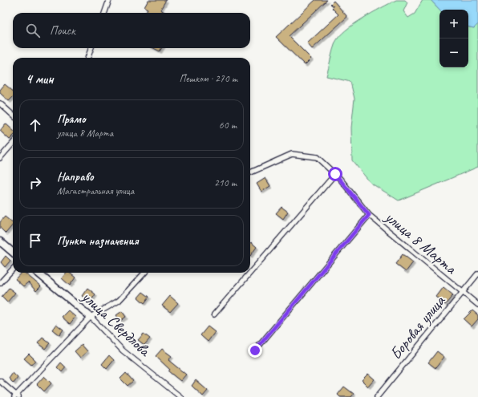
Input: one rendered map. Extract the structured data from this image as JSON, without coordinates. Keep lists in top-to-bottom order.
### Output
{
  "streets": {
    "street": ["улица 8 Марта", "улица Свердлова", "Боровая улица"]
  },
  "crossings": [
    ["улица 8 Марта", "Боровая улица"]
  ],
  "page": {
    "map_buttons": ["+", "−"],
    "search": "Поиск",
    "heading": ["4 мин", "Пешком · 270 m"],
    "list": [
      ["Прямо", "улица 8 Марта", "60 m"],
      ["Направо", "Магистральная улица", "210 m"],
      "Пункт назначения"
    ]
  }
}
